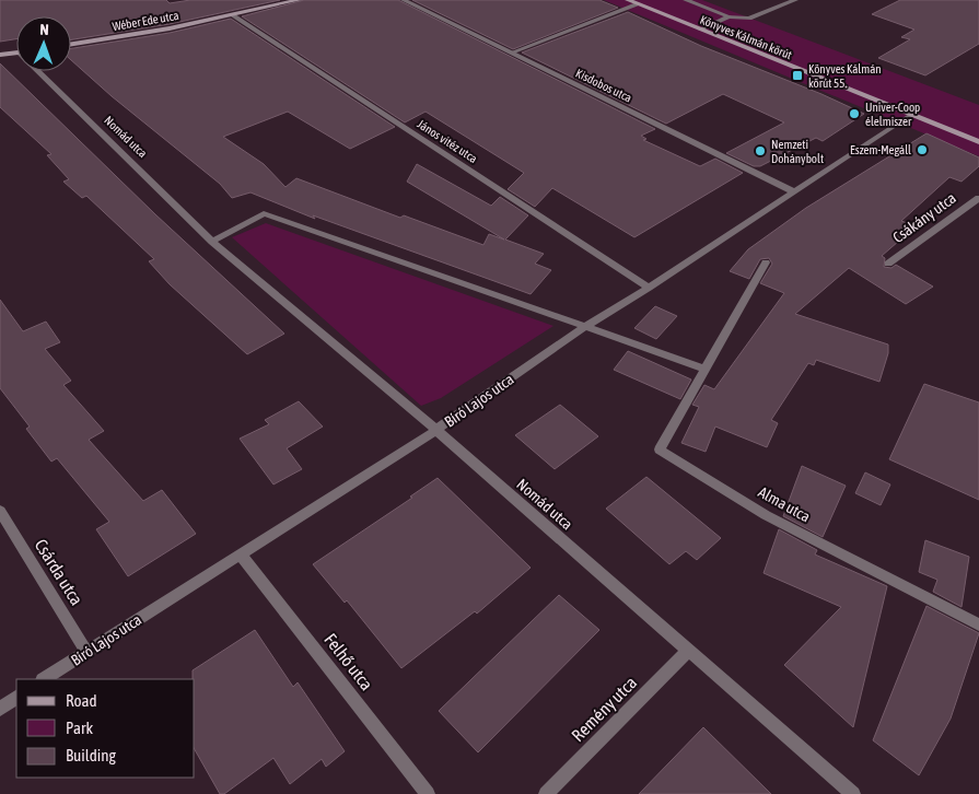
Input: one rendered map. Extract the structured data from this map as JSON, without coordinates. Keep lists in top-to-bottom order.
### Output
{
  "streets": {
    "street": [
      "Wéber Ede utca",
      "Könyves Kálmán körút",
      "Kisdobos utca",
      "Nomád utca",
      "János vitéz utca",
      "Csákány utca",
      "Bíró Lajos utca",
      "Alma utca",
      "Csárda utca",
      "Felhő utca",
      "Remény utca"
    ]
  },
  "crossings": [
    ["Wéber Ede utca", "János vitéz utca"],
    ["Könyves Kálmán körút", "Bíró Lajos utca"],
    ["Kisdobos utca", "Bíró Lajos utca"],
    ["Nomád utca", "Bíró Lajos utca"],
    ["Nomád utca", "Remény utca"],
    ["János vitéz utca", "Bíró Lajos utca"],
    ["Bíró Lajos utca", "Csárda utca"],
    ["Bíró Lajos utca", "Felhő utca"]
  ],
  "places": {
    "transit": ["Könyves Kálmán körút 55."],
    "other": ["Univer-Coop élelmiszer", "Eszem-Megáll", "Nemzeti Dohánybolt"]
  },
  "legend": ["Road", "Park", "Building"],
  "north": "top"
}
